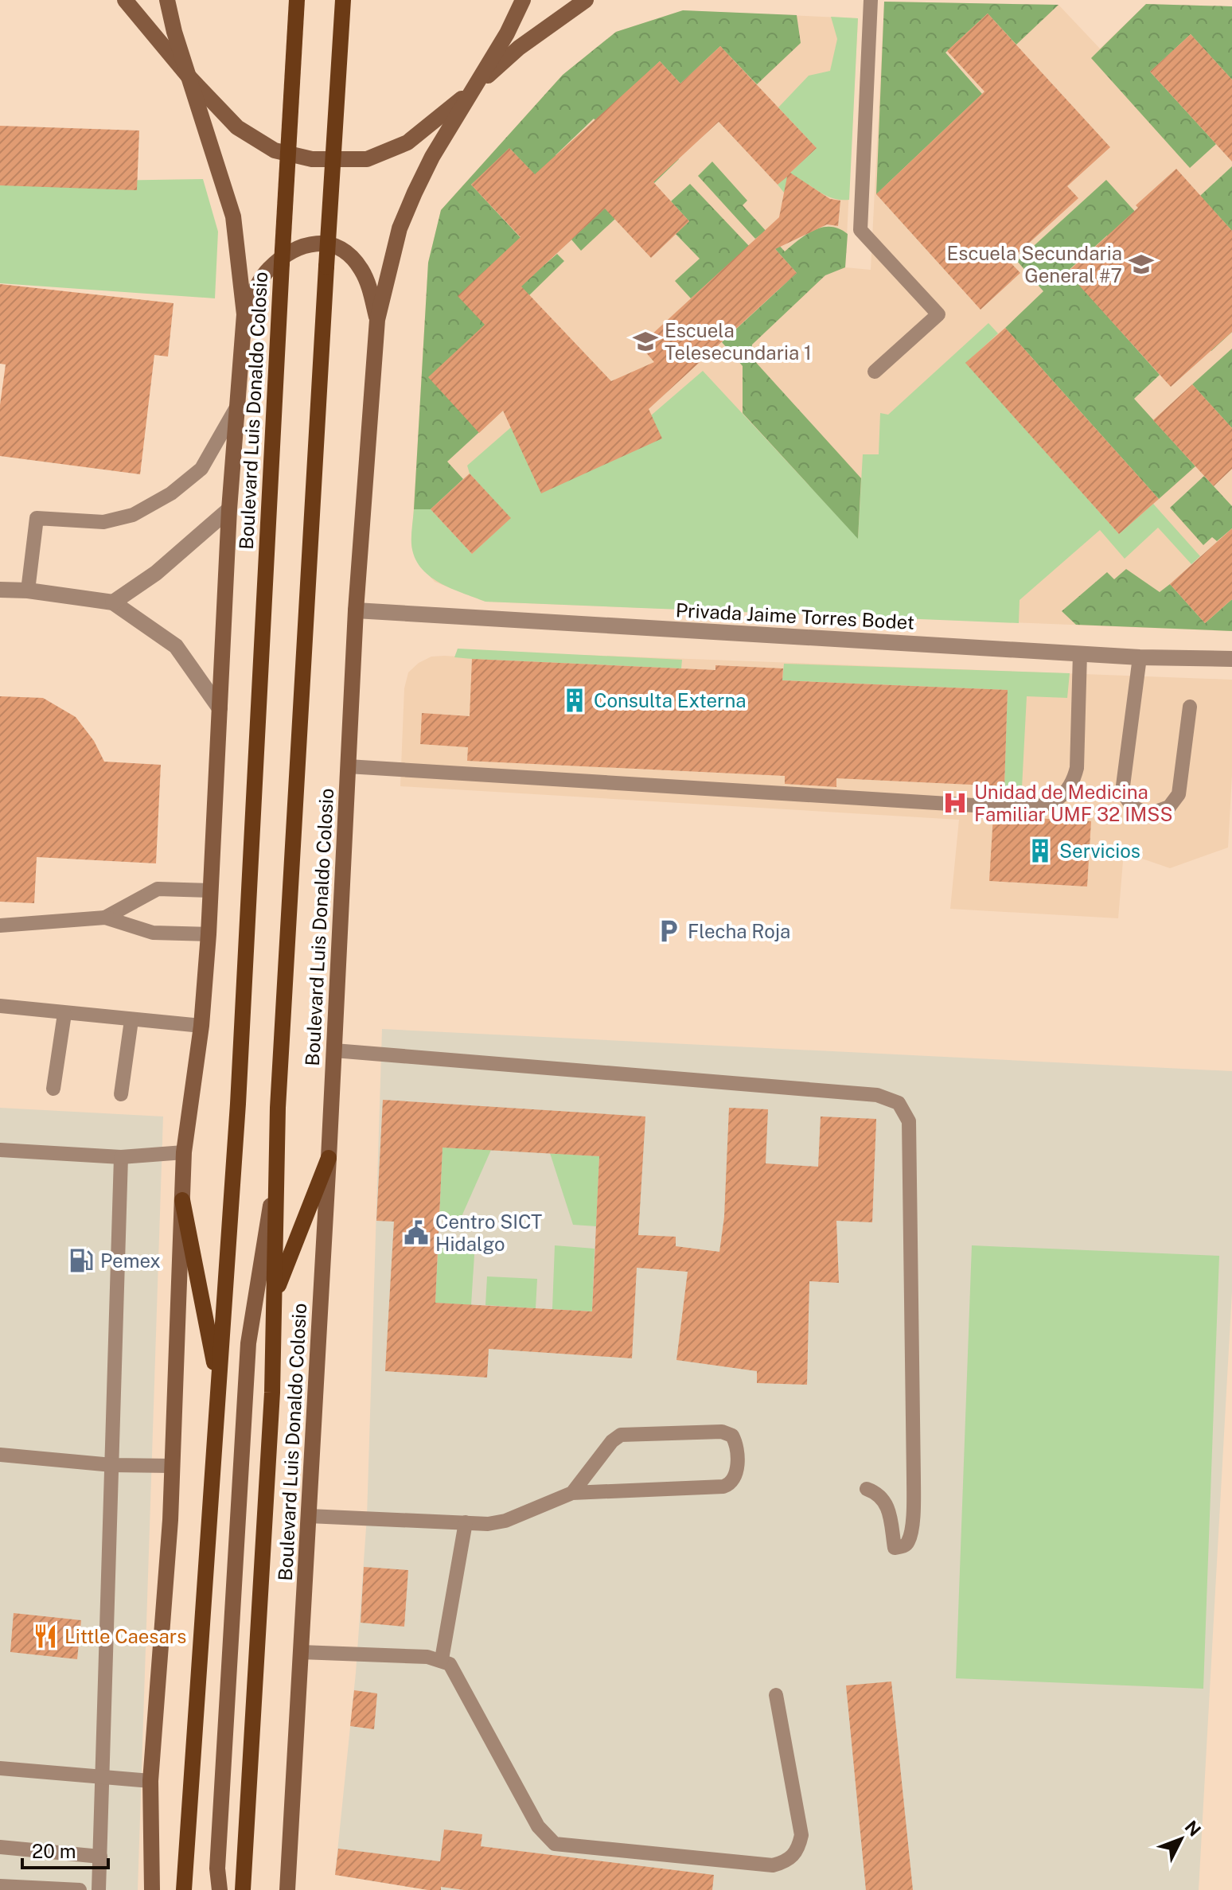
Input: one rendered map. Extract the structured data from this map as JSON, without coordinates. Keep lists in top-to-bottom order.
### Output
{
  "streets": {
    "main road": ["Boulevard Luis Donaldo Colosio"],
    "street": ["Privada Jaime Torres Bodet"]
  },
  "crossings": [
    ["Boulevard Luis Donaldo Colosio", "Privada Jaime Torres Bodet"]
  ],
  "places": {
    "school or university": ["Escuela Secundaria General #7", "Escuela Telesecundaria 1"],
    "building": ["Consulta Externa", "Servicios"],
    "hospital": ["Unidad de Medicina Familiar UMF 32 IMSS"],
    "parking": ["Flecha Roja"],
    "public building": ["Centro SICT Hidalgo"],
    "fuel station": ["Pemex"],
    "restaurant": ["Little Caesars"]
  },
  "scale_bar": "20 m",
  "north": "top right"
}
